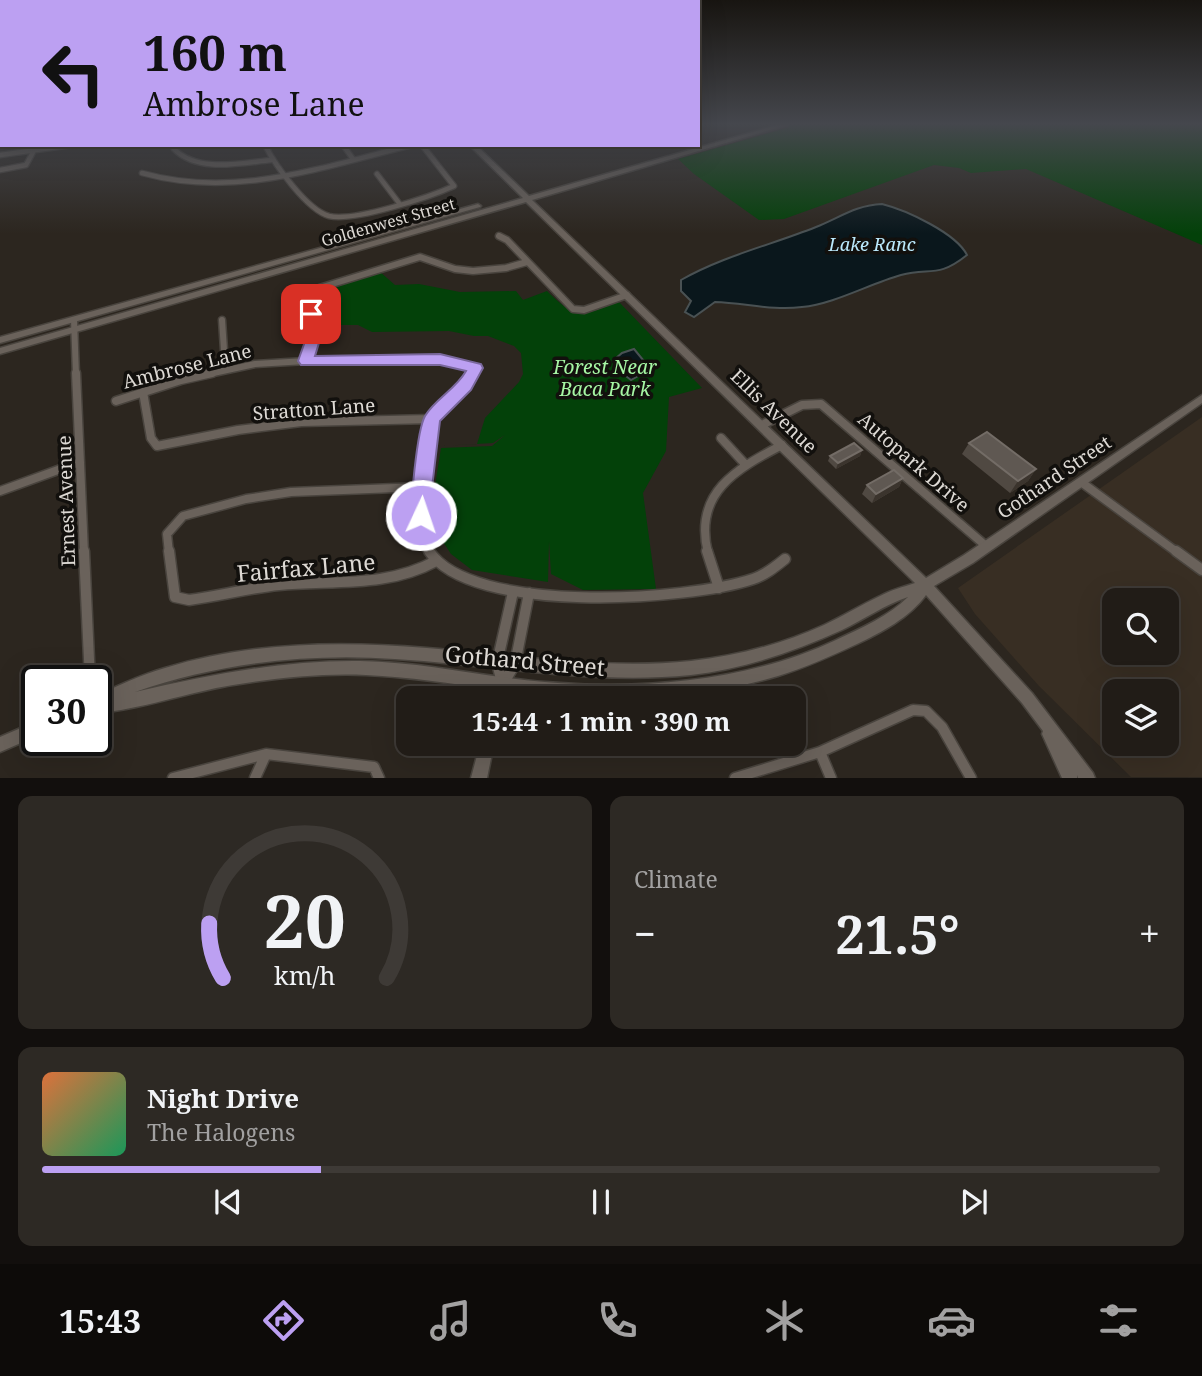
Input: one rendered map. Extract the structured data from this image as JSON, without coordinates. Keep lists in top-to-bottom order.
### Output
{
  "streets": {
    "street": [
      "Goldenwest Street",
      "Ambrose Lane",
      "Stratton Lane",
      "Ellis Avenue",
      "Autopark Drive",
      "Gothard Street",
      "Ernest Avenue",
      "Fairfax Lane"
    ]
  },
  "crossings": [
    ["Goldenwest Street", "Ellis Avenue"],
    ["Goldenwest Street", "Ernest Avenue"],
    ["Ambrose Lane", "Stratton Lane"],
    ["Ellis Avenue", "Autopark Drive"],
    ["Ellis Avenue", "Gothard Street"],
    ["Autopark Drive", "Gothard Street"]
  ],
  "water": ["Lake Ranc"],
  "parks": ["Forest Near Baca Park"],
  "page": {
    "turn": ["160 m", "Ambrose Lane"],
    "limit": "30",
    "trip": "15:44 · 1 min · 390 m",
    "tile": "Climate",
    "heat": ["−", "21.5°", "+"],
    "song": ["Night Drive", "The Halogens"],
    "tabs": "15:43",
    "gauge": ["20", "km/h"]
  }
}
